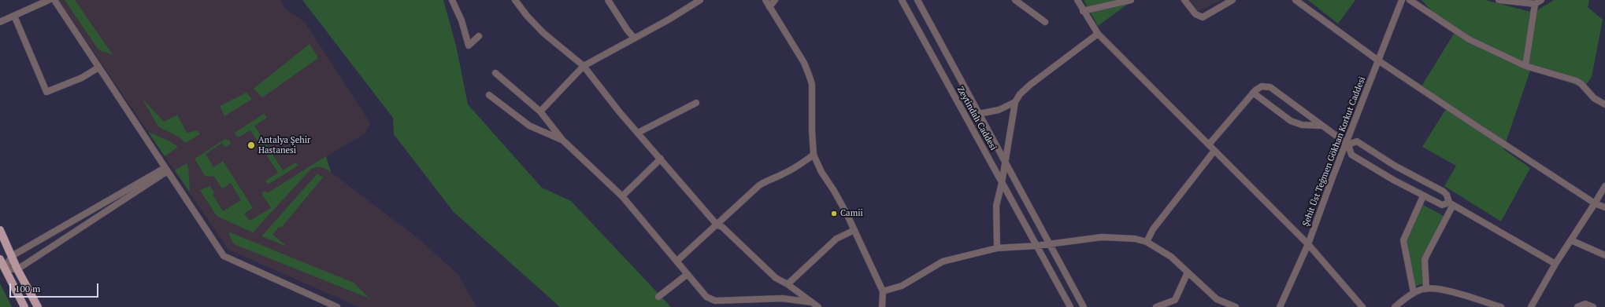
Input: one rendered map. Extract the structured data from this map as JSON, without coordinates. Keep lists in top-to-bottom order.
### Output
{
  "streets": {
    "street": ["Zeytindalı Caddesi", "Şehit Üst Teğmen Gökhan Korkut Caddesi"]
  },
  "places": ["Antalya Şehir Hastanesi", "Camii"],
  "scale_bar": "100 m"
}
